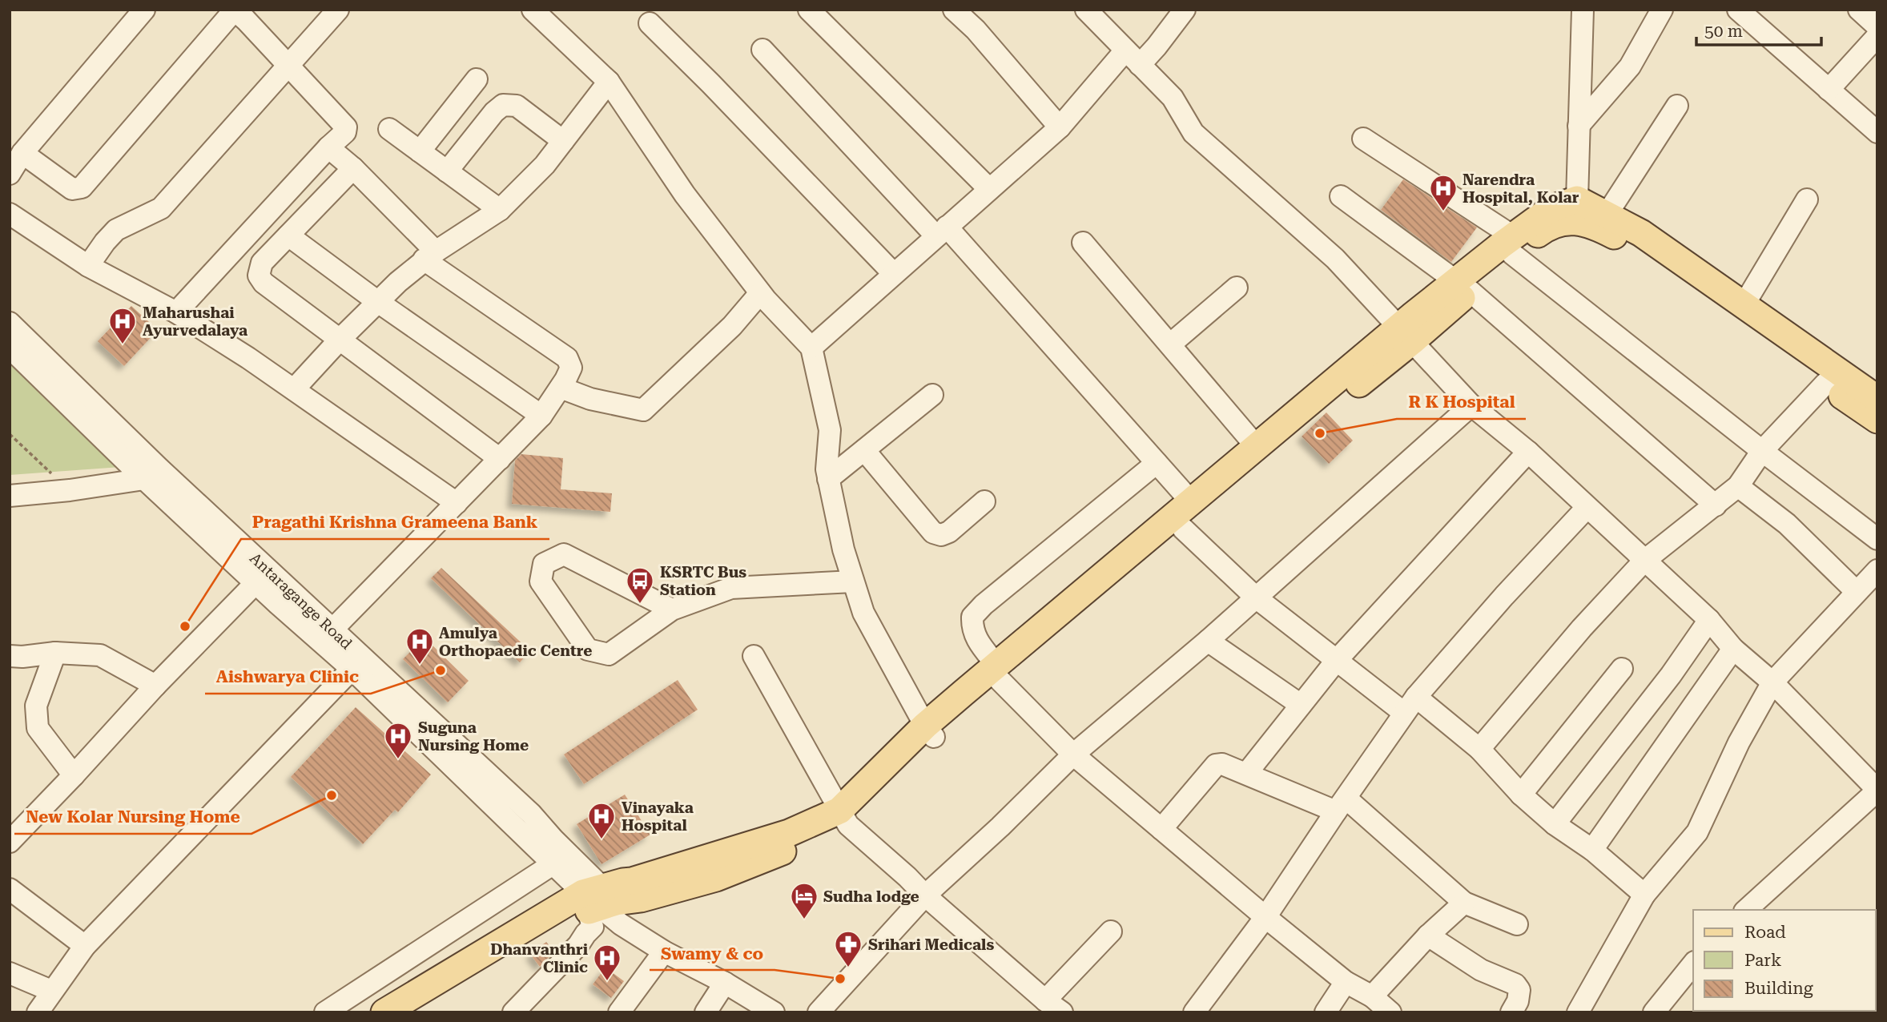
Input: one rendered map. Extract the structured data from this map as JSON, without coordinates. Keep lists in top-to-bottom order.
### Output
{
  "streets": {
    "street": ["Antaragange Road"]
  },
  "places": {
    "hospital": [
      "Narendra Hospital, Kolar",
      "Maharushai Ayurvedalaya",
      "Amulya Orthopaedic Centre",
      "Suguna Nursing Home",
      "Vinayaka Hospital",
      "Dhanvanthri Clinic"
    ],
    "other": [
      "R K Hospital",
      "Pragathi Krishna Grameena Bank",
      "Aishwarya Clinic",
      "New Kolar Nursing Home",
      "Swamy & co"
    ],
    "bus stop": ["KSRTC Bus Station"],
    "hotel": ["Sudha lodge"],
    "pharmacy": ["Srihari Medicals"]
  },
  "legend": ["Road", "Park", "Building"],
  "scale_bar": "50 m"
}
